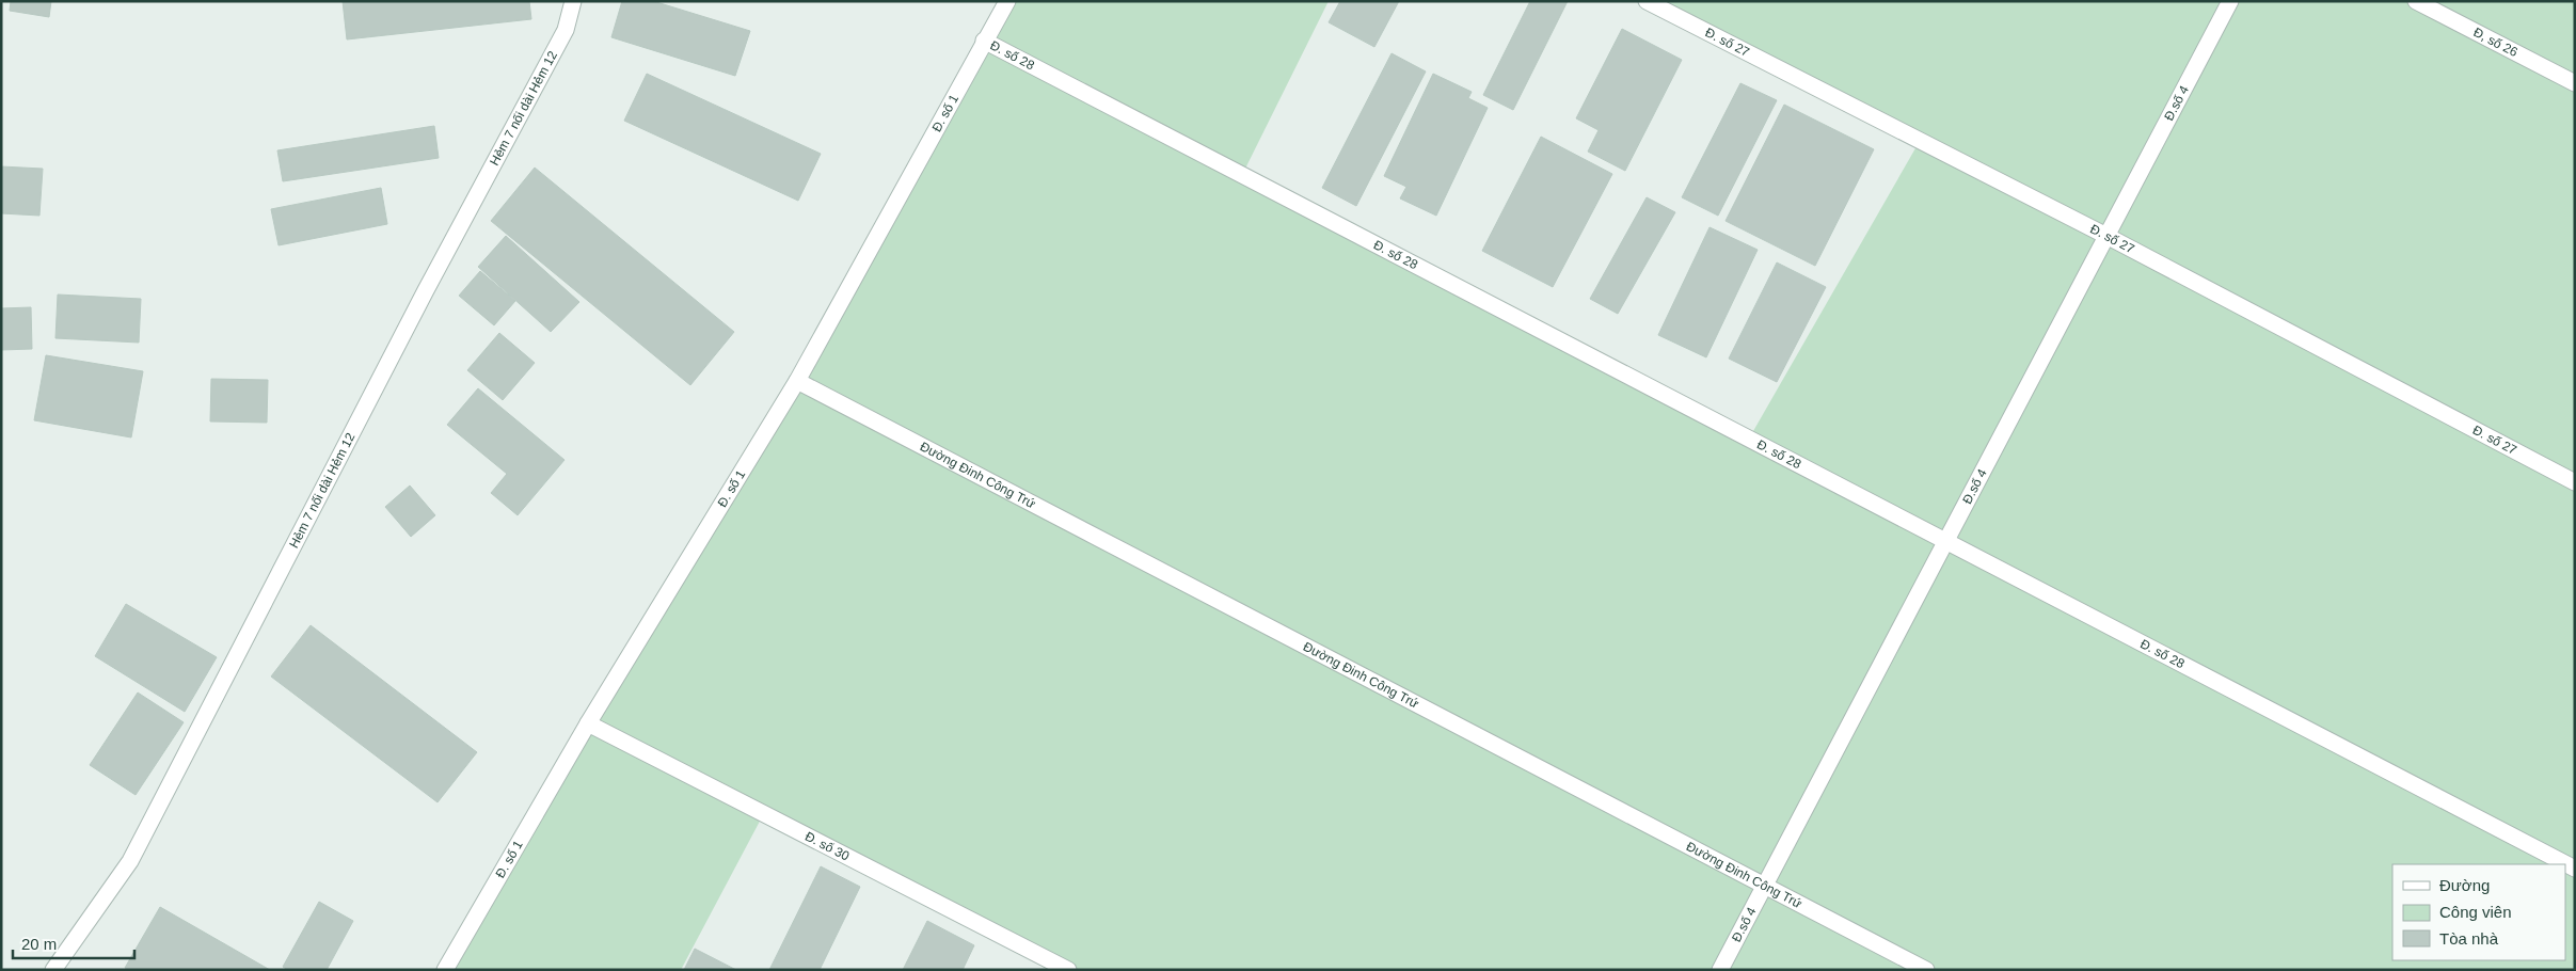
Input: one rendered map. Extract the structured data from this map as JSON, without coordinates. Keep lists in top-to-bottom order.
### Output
{
  "streets": {
    "street": [
      "Đ. số 27",
      "Đ, số 26",
      "Đ. số 28",
      "Đ.số 4",
      "Hẻm 7 nối dài Hẻm 12",
      "Đ. số 1",
      "Đường Đinh Công Trứ",
      "Đ. số 30"
    ]
  },
  "crossings": [
    ["Đ. số 27", "Đ.số 4"],
    ["Đ. số 28", "Đ.số 4"],
    ["Đ. số 28", "Đ. số 1"],
    ["Đ.số 4", "Đường Đinh Công Trứ"],
    ["Đ. số 1", "Đường Đinh Công Trứ"],
    ["Đ. số 1", "Đ. số 30"]
  ],
  "legend": ["Đường", "Công viên", "Tòa nhà"],
  "scale_bar": "20 m"
}
